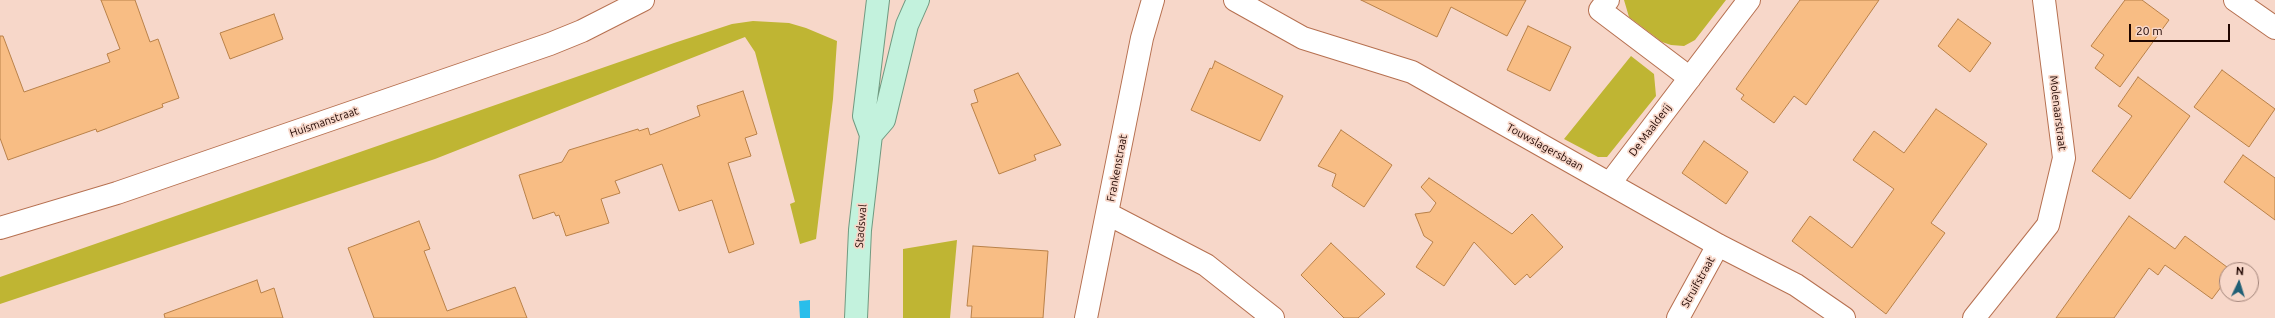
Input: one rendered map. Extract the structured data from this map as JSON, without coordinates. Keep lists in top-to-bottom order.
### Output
{
  "streets": {
    "main road": ["Stadswal"],
    "street": [
      "Molenaarstraat",
      "Huismanstraat",
      "De Maalderij",
      "Touwslagersbaan",
      "Frankenstraat",
      "Struifstraat"
    ]
  },
  "crossings": [
    ["De Maalderij", "Touwslagersbaan"],
    ["Touwslagersbaan", "Struifstraat"]
  ],
  "scale_bar": "20 m",
  "north": "top"
}
